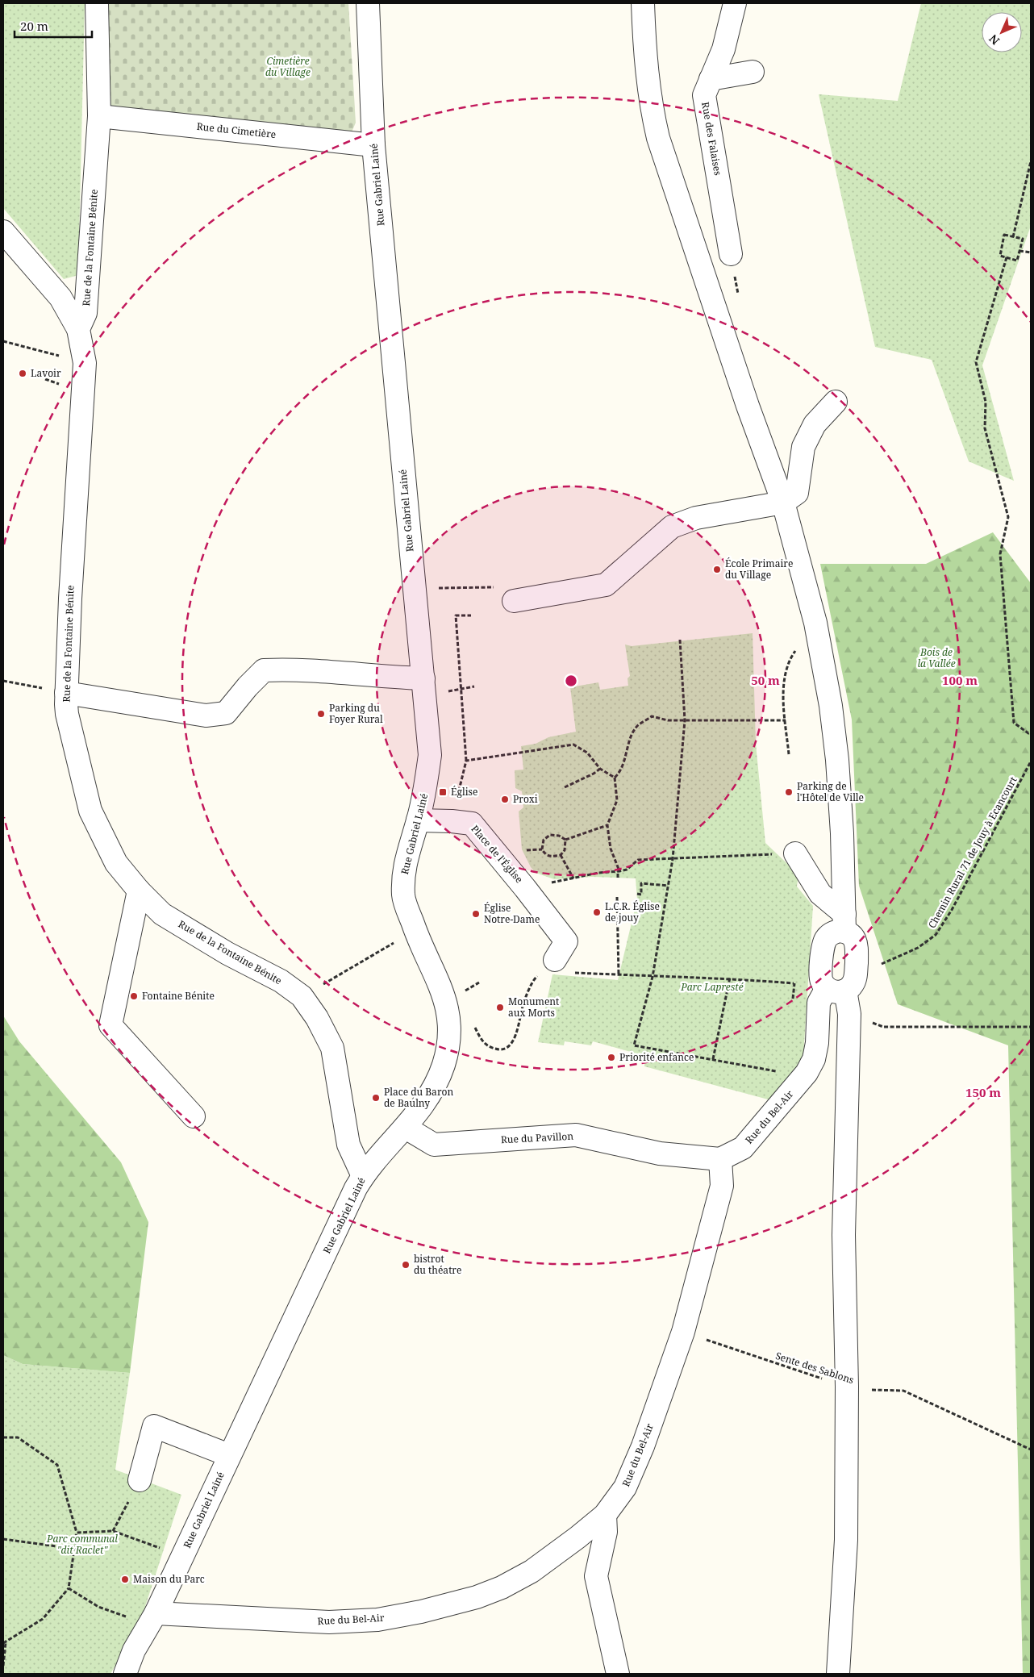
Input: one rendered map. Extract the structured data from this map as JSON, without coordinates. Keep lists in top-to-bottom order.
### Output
{
  "streets": {
    "street": [
      "Rue du Cimetière",
      "Rue des Falaises",
      "Rue Gabriel Lainé",
      "Rue de la Fontaine Bénite",
      "Place de l'Église",
      "Rue du Bel-Air",
      "Rue du Pavillon"
    ],
    "path": ["Chemin Rural 71 de Jouy à Ecancourt", "Sente des Sablons"]
  },
  "crossings": [
    ["Rue du Cimetière", "Rue Gabriel Lainé"],
    ["Rue du Cimetière", "Rue de la Fontaine Bénite"],
    ["Rue Gabriel Lainé", "Rue de la Fontaine Bénite"],
    ["Rue Gabriel Lainé", "Place de l'Église"],
    ["Rue Gabriel Lainé", "Rue du Bel-Air"],
    ["Rue Gabriel Lainé", "Rue du Pavillon"],
    ["Chemin Rural 71 de Jouy à Ecancourt", "Rue du Bel-Air"],
    ["Rue du Bel-Air", "Rue du Pavillon"],
    ["Rue du Bel-Air", "Sente des Sablons"]
  ],
  "parks": [
    "Cimetière du Village",
    "Bois de la Vallée",
    "Parc Lapresté",
    "Parc communal \"dit Raclet\""
  ],
  "places": {
    "other": [
      "Lavoir",
      "École Primaire du Village",
      "Parking du Foyer Rural",
      "Parking de l'Hôtel de Ville",
      "Proxi",
      "L.C.R. Église de jouy",
      "Église Notre-Dame",
      "Fontaine Bénite",
      "Monument aux Morts",
      "Priorité enfance",
      "Place du Baron de Baulny",
      "bistrot du théatre",
      "Maison du Parc"
    ],
    "transit": ["Église"]
  },
  "scale_bar": "20 m",
  "north": "bottom left",
  "rings": ["50 m", "100 m", "150 m"]
}
